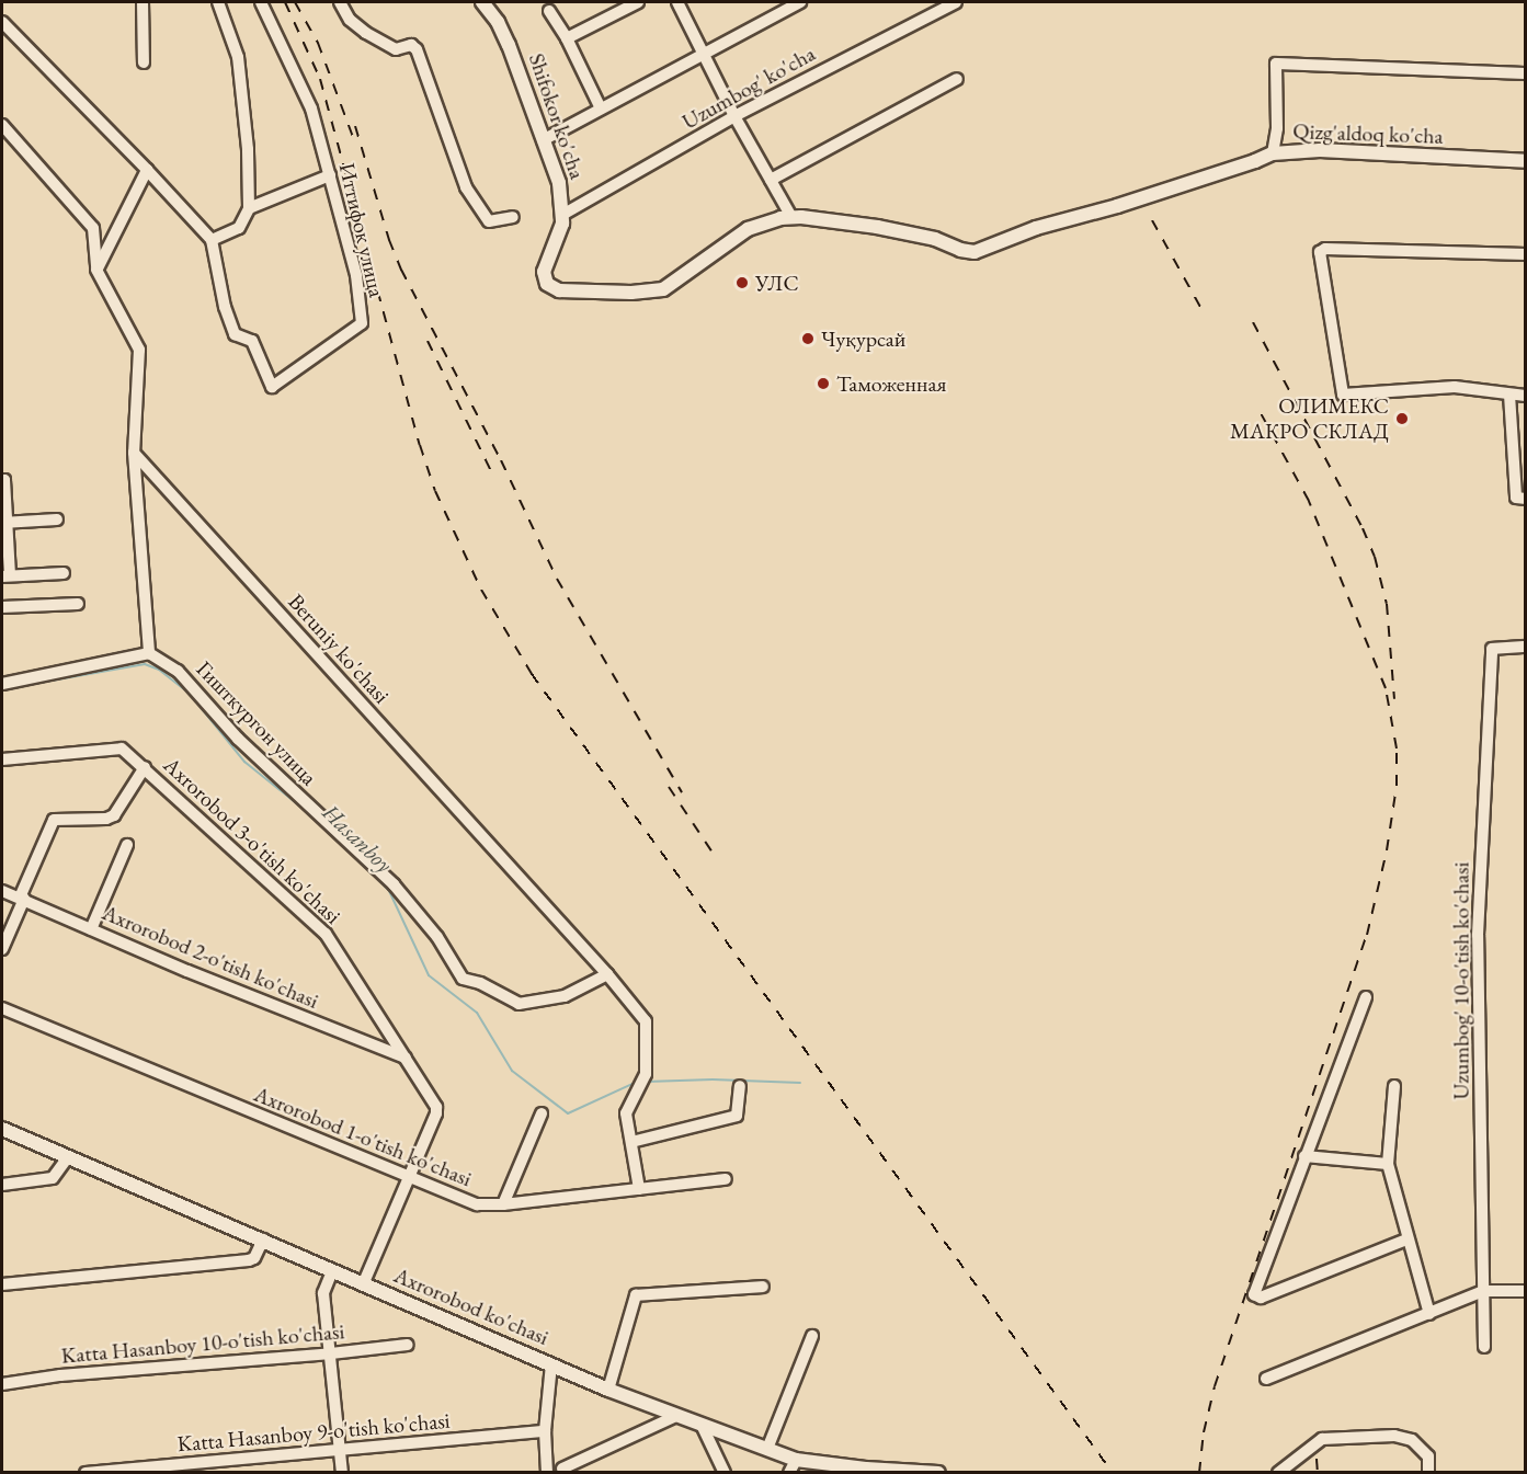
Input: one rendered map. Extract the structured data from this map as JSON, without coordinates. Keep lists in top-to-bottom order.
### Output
{
  "streets": {
    "street": [
      "Uzumbog' ko'cha",
      "Shifokor ko'cha",
      "Qizg'aldoq ko'cha",
      "Иттифок улица",
      "Beruniy ko'chasi",
      "Гишткургон улица",
      "Axrorobod 3-o'tish ko'chasi",
      "Axrorobod 2-o'tish ko'chasi",
      "Uzumbog' 10-o'tish ko'chasi",
      "Axrorobod 1-o'tish ko'chasi",
      "Axrorobod ko'chasi",
      "Katta Hasanboy 10-o'tish ko'chasi",
      "Katta Hasanboy 9-o'tish ko'chasi"
    ]
  },
  "crossings": [
    ["Uzumbog' ko'cha", "Shifokor ko'cha"],
    ["Shifokor ko'cha", "Qizg'aldoq ko'cha"],
    ["Beruniy ko'chasi", "Гишткургон улица"],
    ["Beruniy ko'chasi", "Axrorobod 1-o'tish ko'chasi"],
    ["Axrorobod 3-o'tish ko'chasi", "Axrorobod 2-o'tish ko'chasi"],
    ["Axrorobod 3-o'tish ko'chasi", "Axrorobod 1-o'tish ko'chasi"],
    ["Axrorobod 3-o'tish ko'chasi", "Axrorobod ko'chasi"]
  ],
  "water": ["Hasanboy"],
  "places": [
    "УЛС",
    "Чуқурсай",
    "Таможенная",
    "ОЛИМЕКС МАКРО СКЛАД"
  ]
}
